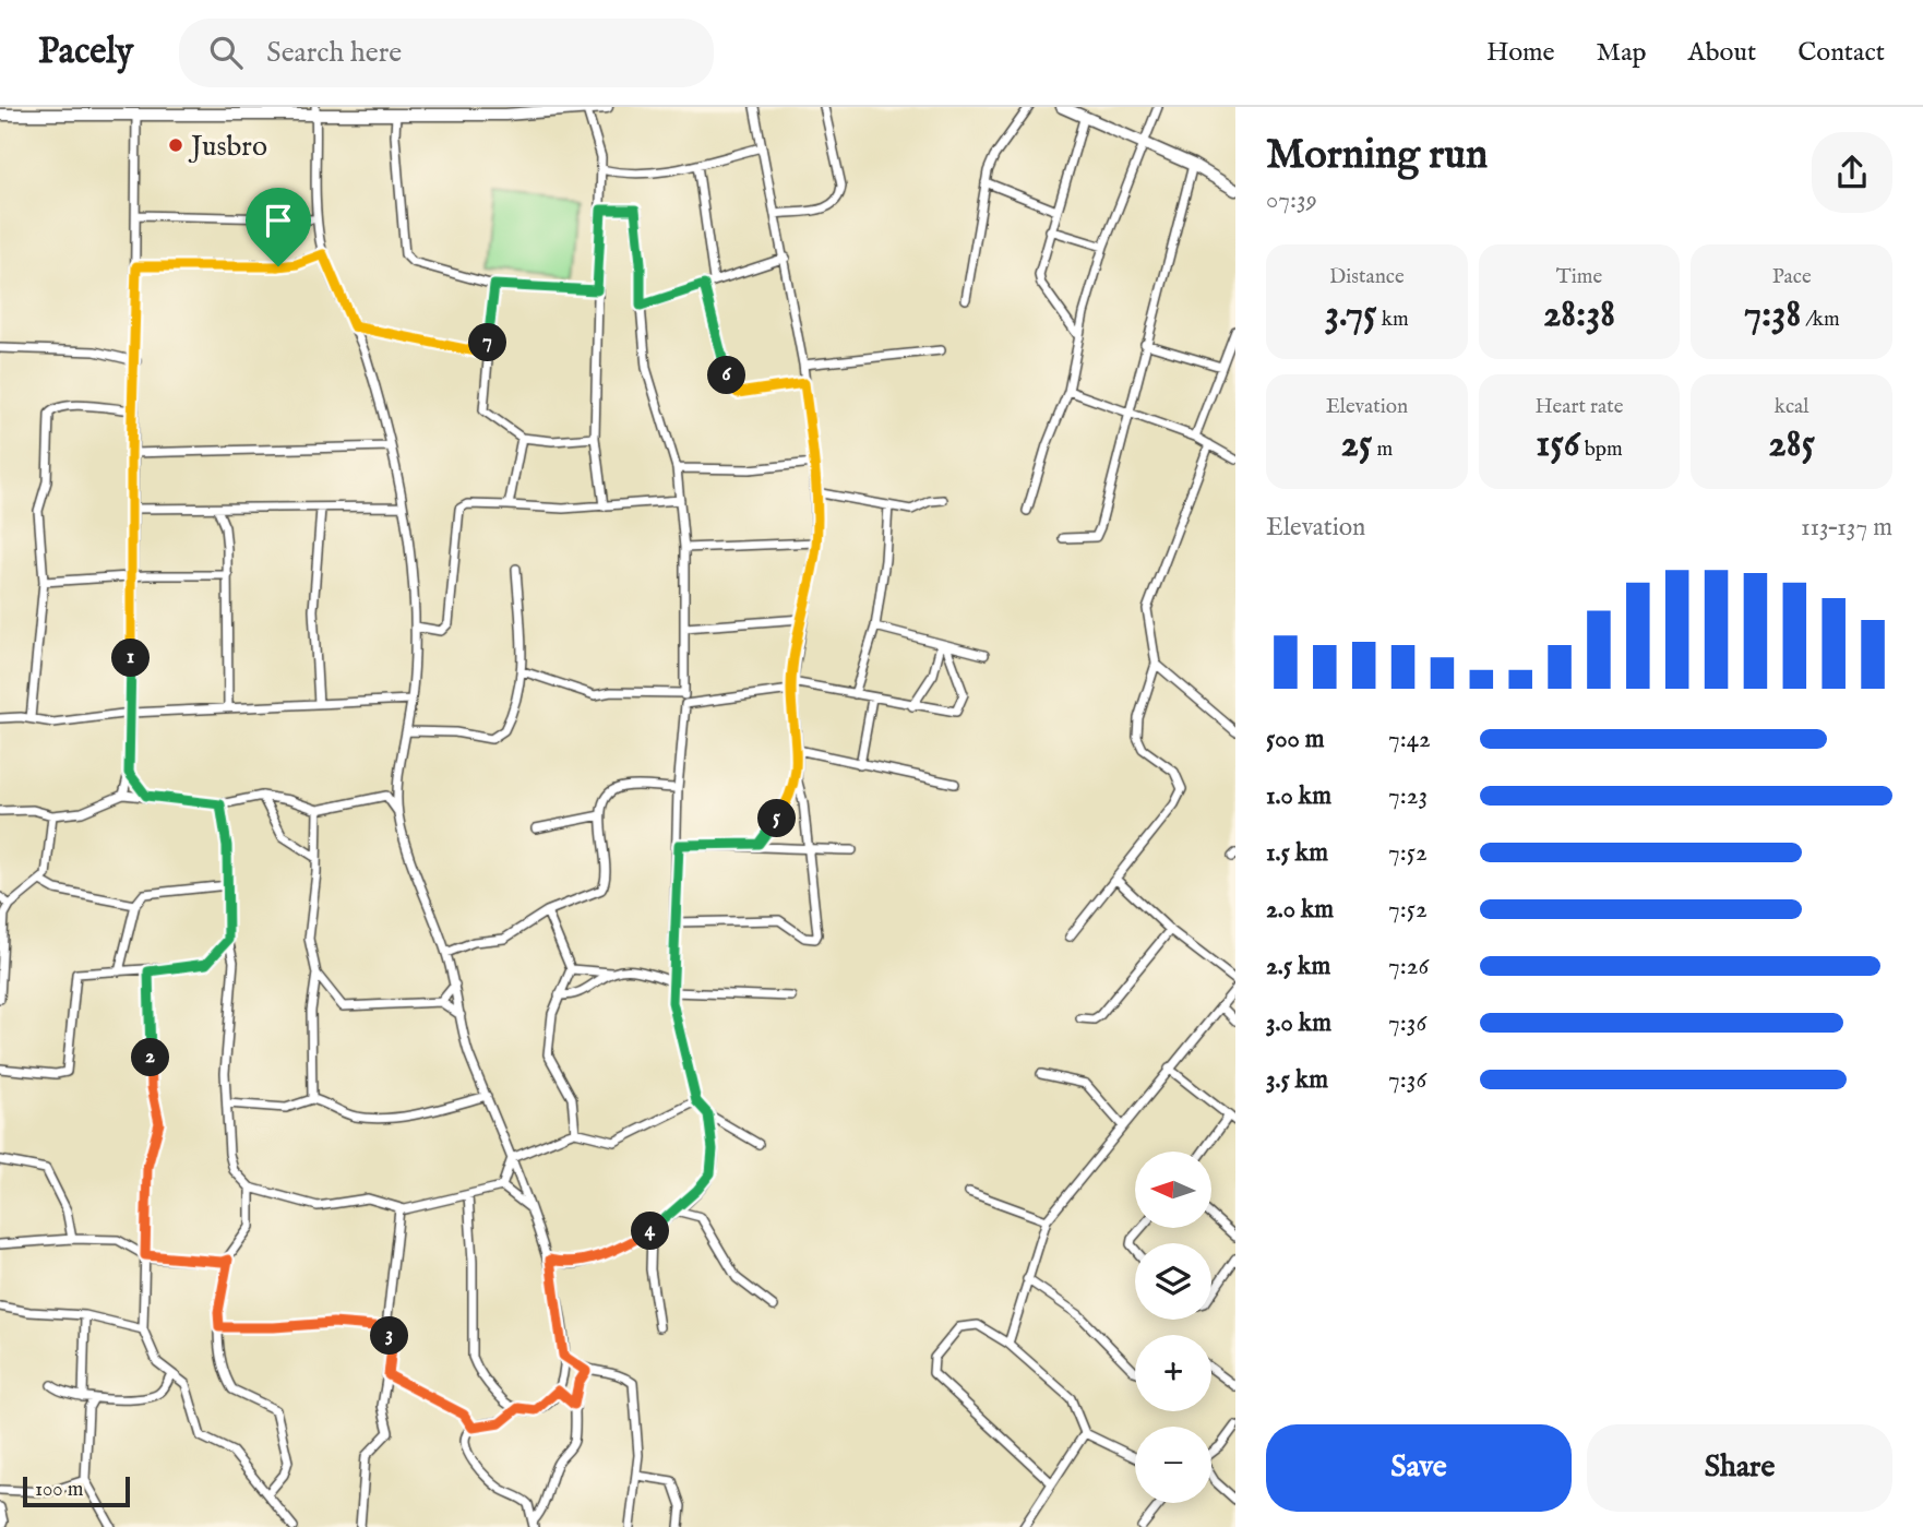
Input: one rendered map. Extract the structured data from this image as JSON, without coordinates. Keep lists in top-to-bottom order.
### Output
{
  "places": ["Jusbro"],
  "scale_bar": "100 m",
  "north": "left",
  "page": {
    "header": "Pacely",
    "search": "Search here",
    "nav": [
      "Home",
      "Map",
      "About",
      "Contact"
    ],
    "heading": ["Morning run", "07:39"],
    "stats": [
      ["Distance", "3.75 km"],
      ["Time", "28:38"],
      ["Pace", "7:38 /km"],
      ["Elevation", "25 m"],
      ["Heart rate", "156 bpm"],
      ["kcal", "285"]
    ],
    "pins": [
      "7",
      "6",
      "1",
      "5",
      "2",
      "4",
      "3"
    ],
    "chart": ["Elevation", "113–137 m"],
    "list": [
      {
        "name": "500 m",
        "note": "7:42"
      },
      {
        "name": "1.0 km",
        "note": "7:23"
      },
      {
        "name": "1.5 km",
        "note": "7:52"
      },
      {
        "name": "2.0 km",
        "note": "7:52"
      },
      {
        "name": "2.5 km",
        "note": "7:26"
      },
      {
        "name": "3.0 km",
        "note": "7:36"
      },
      {
        "name": "3.5 km",
        "note": "7:36"
      }
    ],
    "map_buttons": ["+", "−"],
    "buttons": ["Save", "Share"],
    "scale": "100 m"
  }
}
